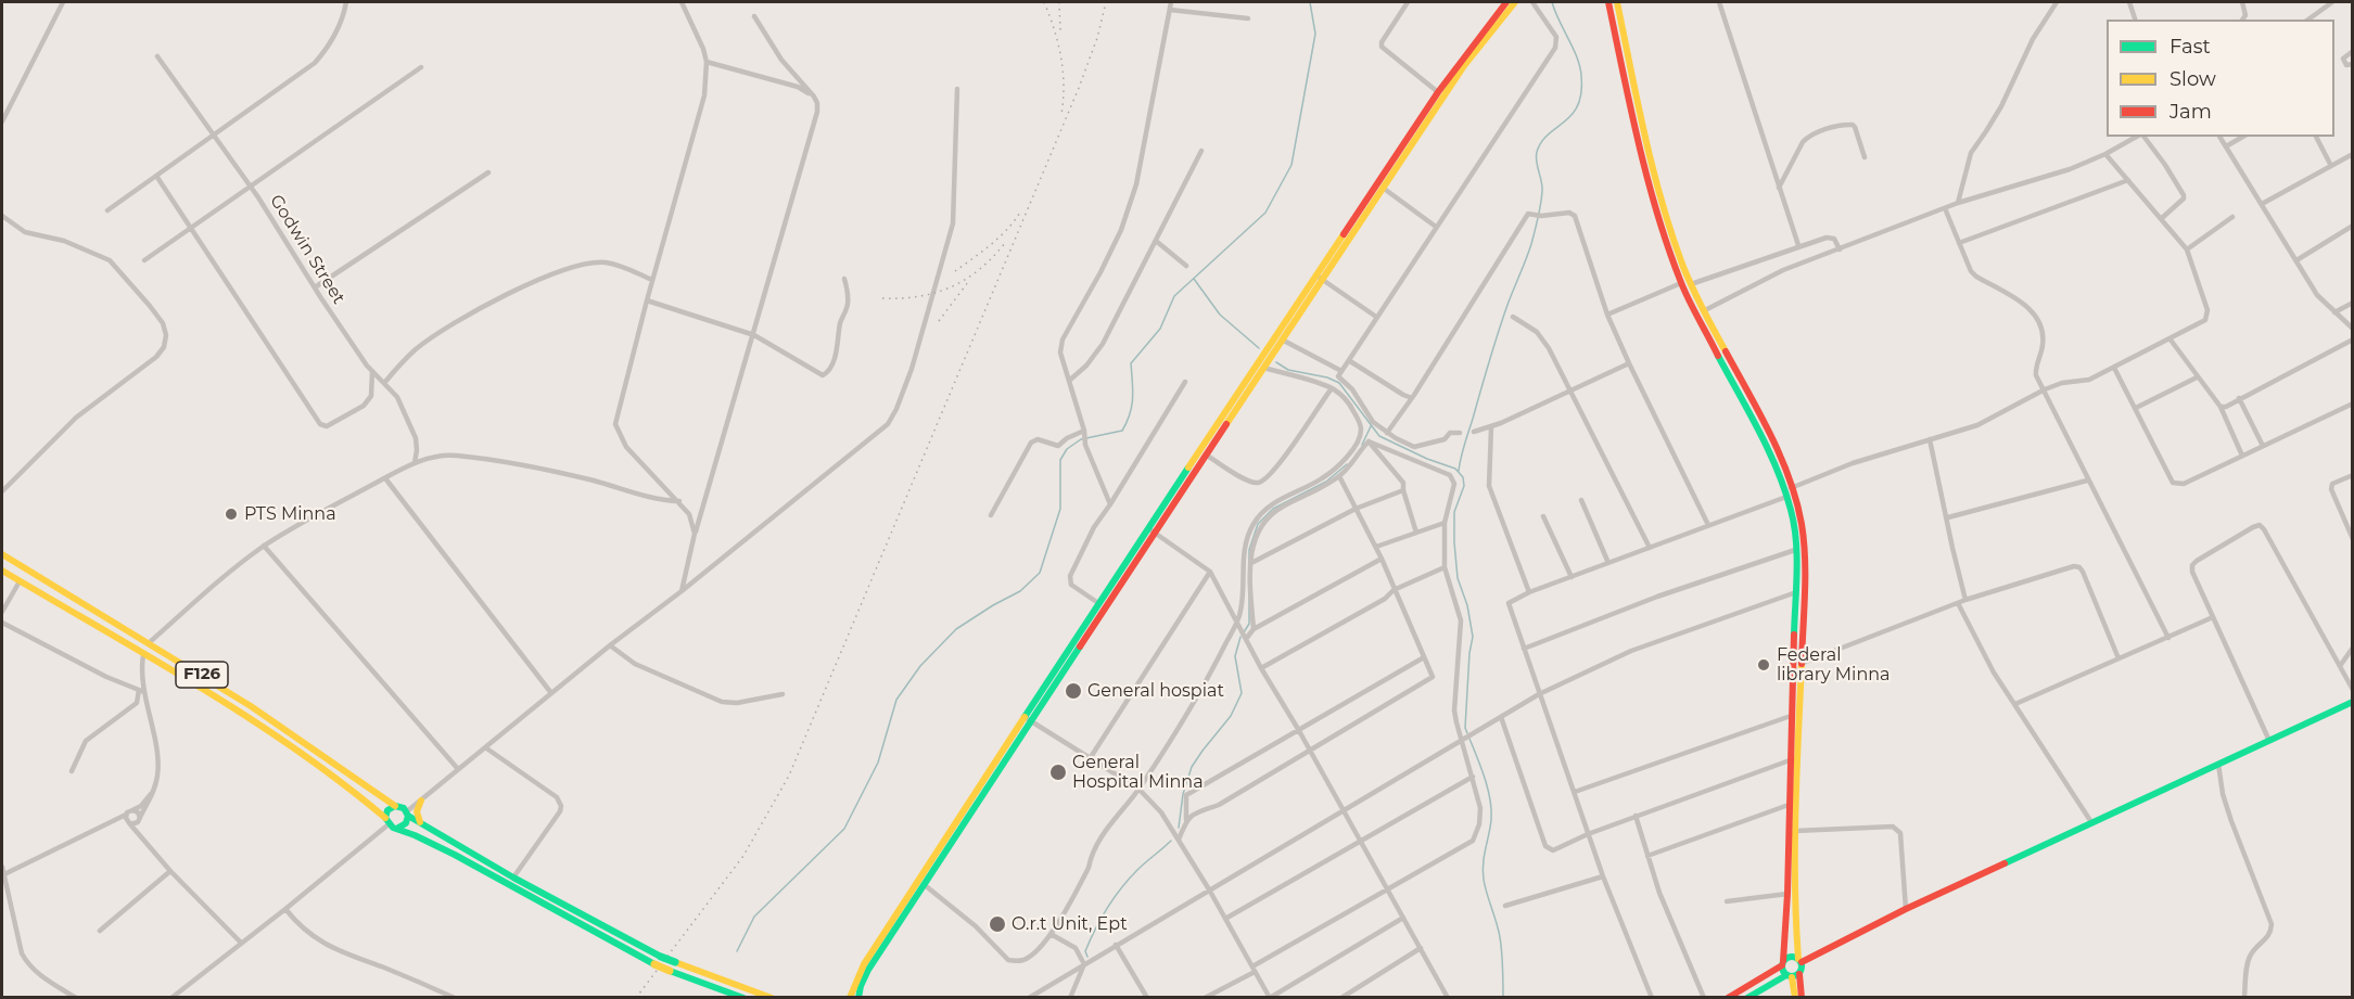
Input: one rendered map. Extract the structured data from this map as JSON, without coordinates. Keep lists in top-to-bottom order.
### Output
{
  "streets": {
    "main road": ["F126"],
    "street": ["Godwin Street"]
  },
  "places": [
    "PTS Minna",
    "Federal library Minna",
    "General hospiat",
    "General Hospital Minna",
    "O.r.t Unit, Ept"
  ],
  "legend": ["Fast", "Slow", "Jam"]
}
